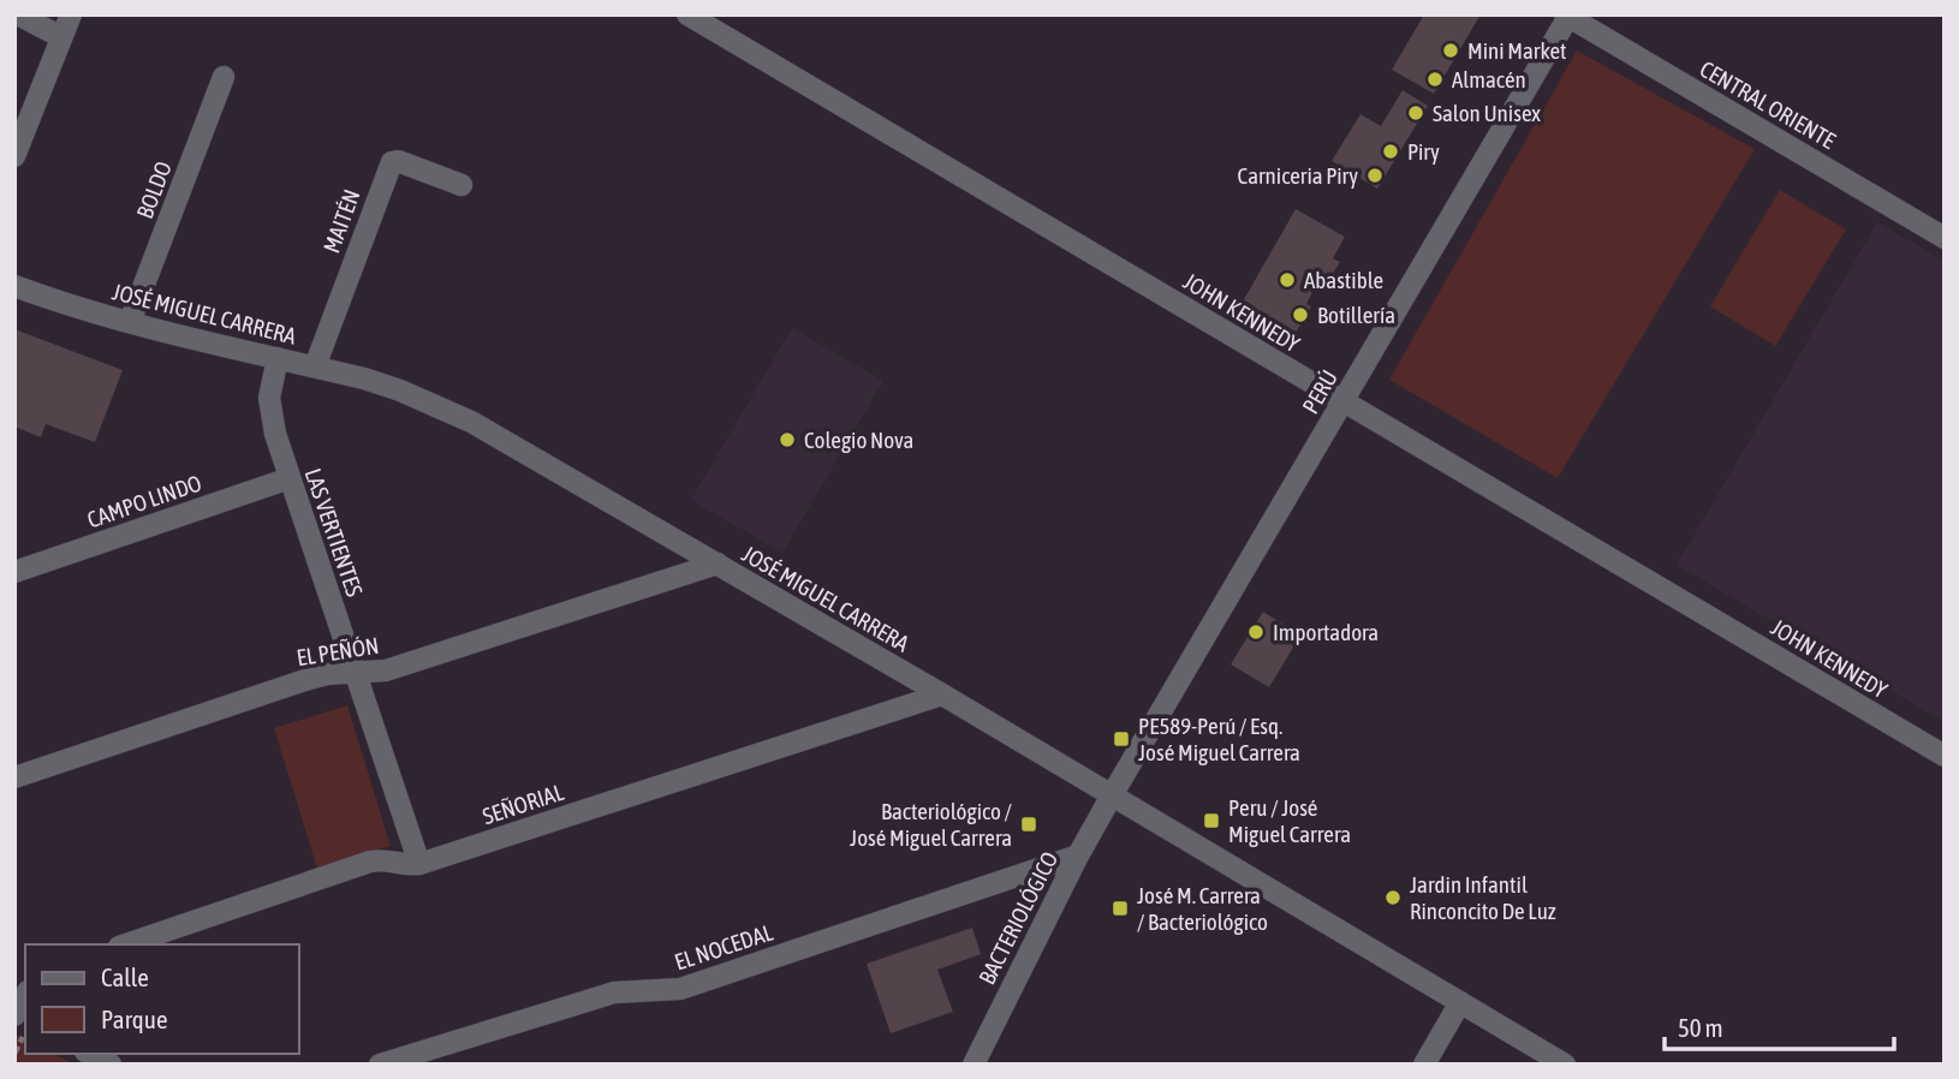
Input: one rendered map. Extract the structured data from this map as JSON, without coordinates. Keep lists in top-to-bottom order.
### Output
{
  "streets": {
    "street": [
      "CENTRAL ORIENTE",
      "BOLDO",
      "MAITÉN",
      "JOHN KENNEDY",
      "JOSÉ MIGUEL CARRERA",
      "PERÚ",
      "CAMPO LINDO",
      "LAS VERTIENTES",
      "EL PEÑÓN",
      "SEÑORIAL",
      "BACTERIOLÓGICO",
      "EL NOCEDAL"
    ]
  },
  "crossings": [
    ["CENTRAL ORIENTE", "PERÚ"],
    ["BOLDO", "JOSÉ MIGUEL CARRERA"],
    ["MAITÉN", "JOSÉ MIGUEL CARRERA"],
    ["JOHN KENNEDY", "PERÚ"],
    ["JOSÉ MIGUEL CARRERA", "PERÚ"],
    ["JOSÉ MIGUEL CARRERA", "LAS VERTIENTES"],
    ["JOSÉ MIGUEL CARRERA", "EL PEÑÓN"],
    ["JOSÉ MIGUEL CARRERA", "SEÑORIAL"],
    ["JOSÉ MIGUEL CARRERA", "BACTERIOLÓGICO"],
    ["PERÚ", "BACTERIOLÓGICO"],
    ["CAMPO LINDO", "LAS VERTIENTES"],
    ["LAS VERTIENTES", "EL PEÑÓN"],
    ["LAS VERTIENTES", "SEÑORIAL"],
    ["BACTERIOLÓGICO", "EL NOCEDAL"]
  ],
  "places": {
    "other": [
      "Mini Market",
      "Almacén",
      "Salon Unisex",
      "Piry",
      "Carniceria Piry",
      "Abastible",
      "Botillería",
      "Colegio Nova",
      "Importadora",
      "Jardin Infantil Rinconcito De Luz"
    ],
    "transit": [
      "PE589-Perú / Esq. José Miguel Carrera",
      "Peru / José Miguel Carrera",
      "Bacteriológico / José Miguel Carrera",
      "José M. Carrera / Bacteriológico"
    ]
  },
  "legend": ["Calle", "Parque"],
  "scale_bar": "50 m"
}
